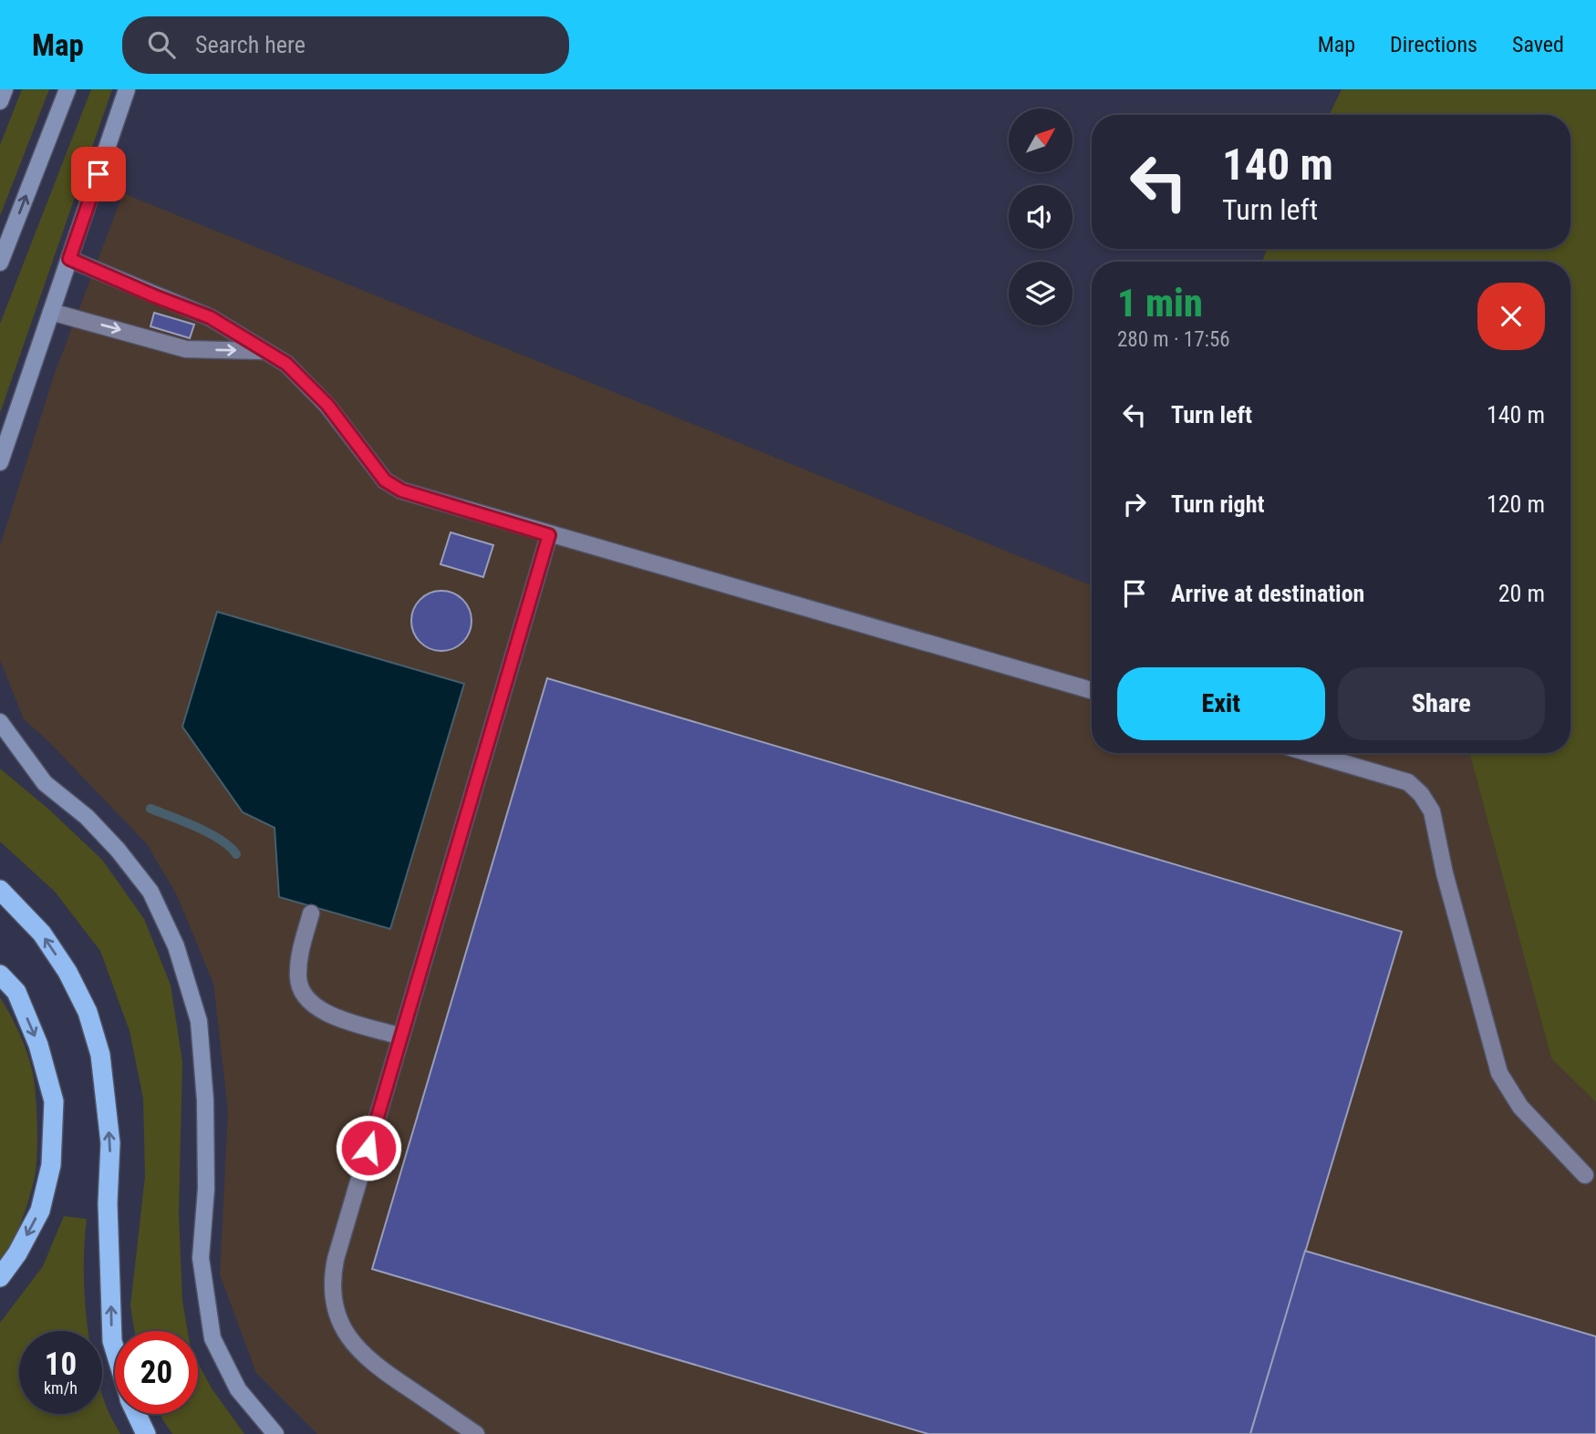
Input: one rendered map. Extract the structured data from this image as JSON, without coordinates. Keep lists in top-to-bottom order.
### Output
{
  "north": "top right",
  "page": {
    "header": "Map",
    "search": "Search here",
    "nav": ["Map", "Directions", "Saved"],
    "turn": ["140 m", "Turn left"],
    "heading": ["1 min", "280 m · 17:56"],
    "list": [
      {
        "name": "Turn left",
        "value": "140 m"
      },
      {
        "name": "Turn right",
        "value": "120 m"
      },
      {
        "name": "Arrive at destination",
        "value": "20 m"
      }
    ],
    "buttons": ["Exit", "Share"],
    "speed": "10 km/h",
    "limit": "20"
  }
}
